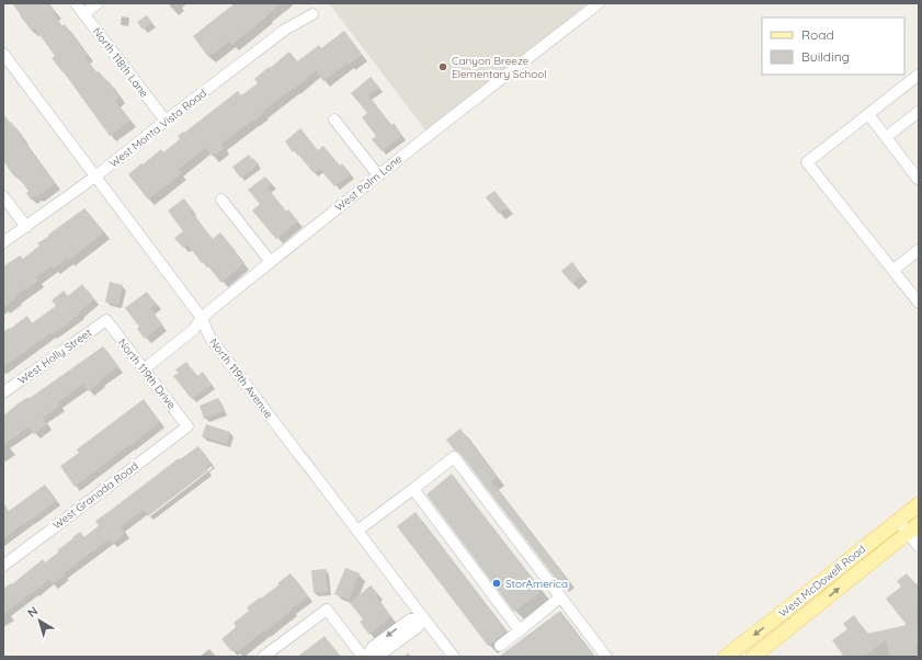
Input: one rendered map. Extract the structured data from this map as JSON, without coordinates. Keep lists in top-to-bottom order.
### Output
{
  "streets": {
    "main road": ["West McDowell Road"],
    "street": [
      "North 118th Lane",
      "West Monta Vista Road",
      "West Palm Lane",
      "West Holly Street",
      "North 119th Drive",
      "North 119th Avenue",
      "West Granada Road"
    ]
  },
  "crossings": [
    ["North 118th Lane", "West Monta Vista Road"],
    ["West Monta Vista Road", "North 119th Avenue"],
    ["West Palm Lane", "North 119th Drive"],
    ["West Palm Lane", "North 119th Avenue"],
    ["West Holly Street", "North 119th Drive"],
    ["North 119th Drive", "West Granada Road"]
  ],
  "places": ["Canyon Breeze Elementary School", "StorAmerica"],
  "legend": ["Road", "Building"],
  "north": "top left"
}
